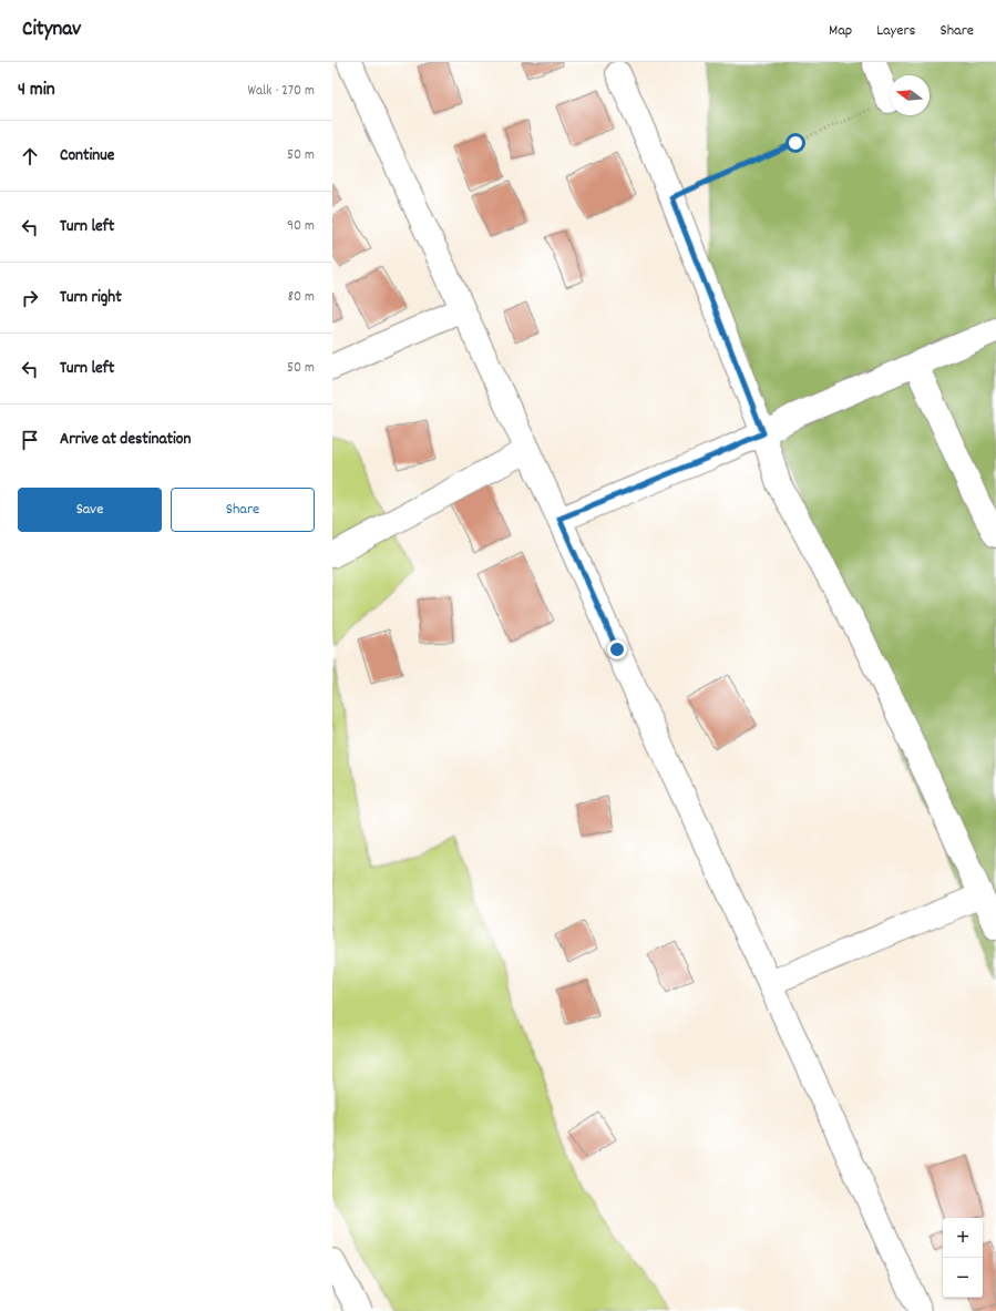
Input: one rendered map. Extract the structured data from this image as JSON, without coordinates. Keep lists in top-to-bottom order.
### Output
{
  "north": "left",
  "page": {
    "header": "Citynav",
    "nav": ["Map", "Layers", "Share"],
    "heading": ["4 min", "Walk · 270 m"],
    "list": [
      ["Continue", "50 m"],
      ["Turn left", "90 m"],
      ["Turn right", "80 m"],
      ["Turn left", "50 m"],
      "Arrive at destination"
    ],
    "buttons": ["Save", "Share"],
    "map_buttons": ["+", "−"]
  }
}
